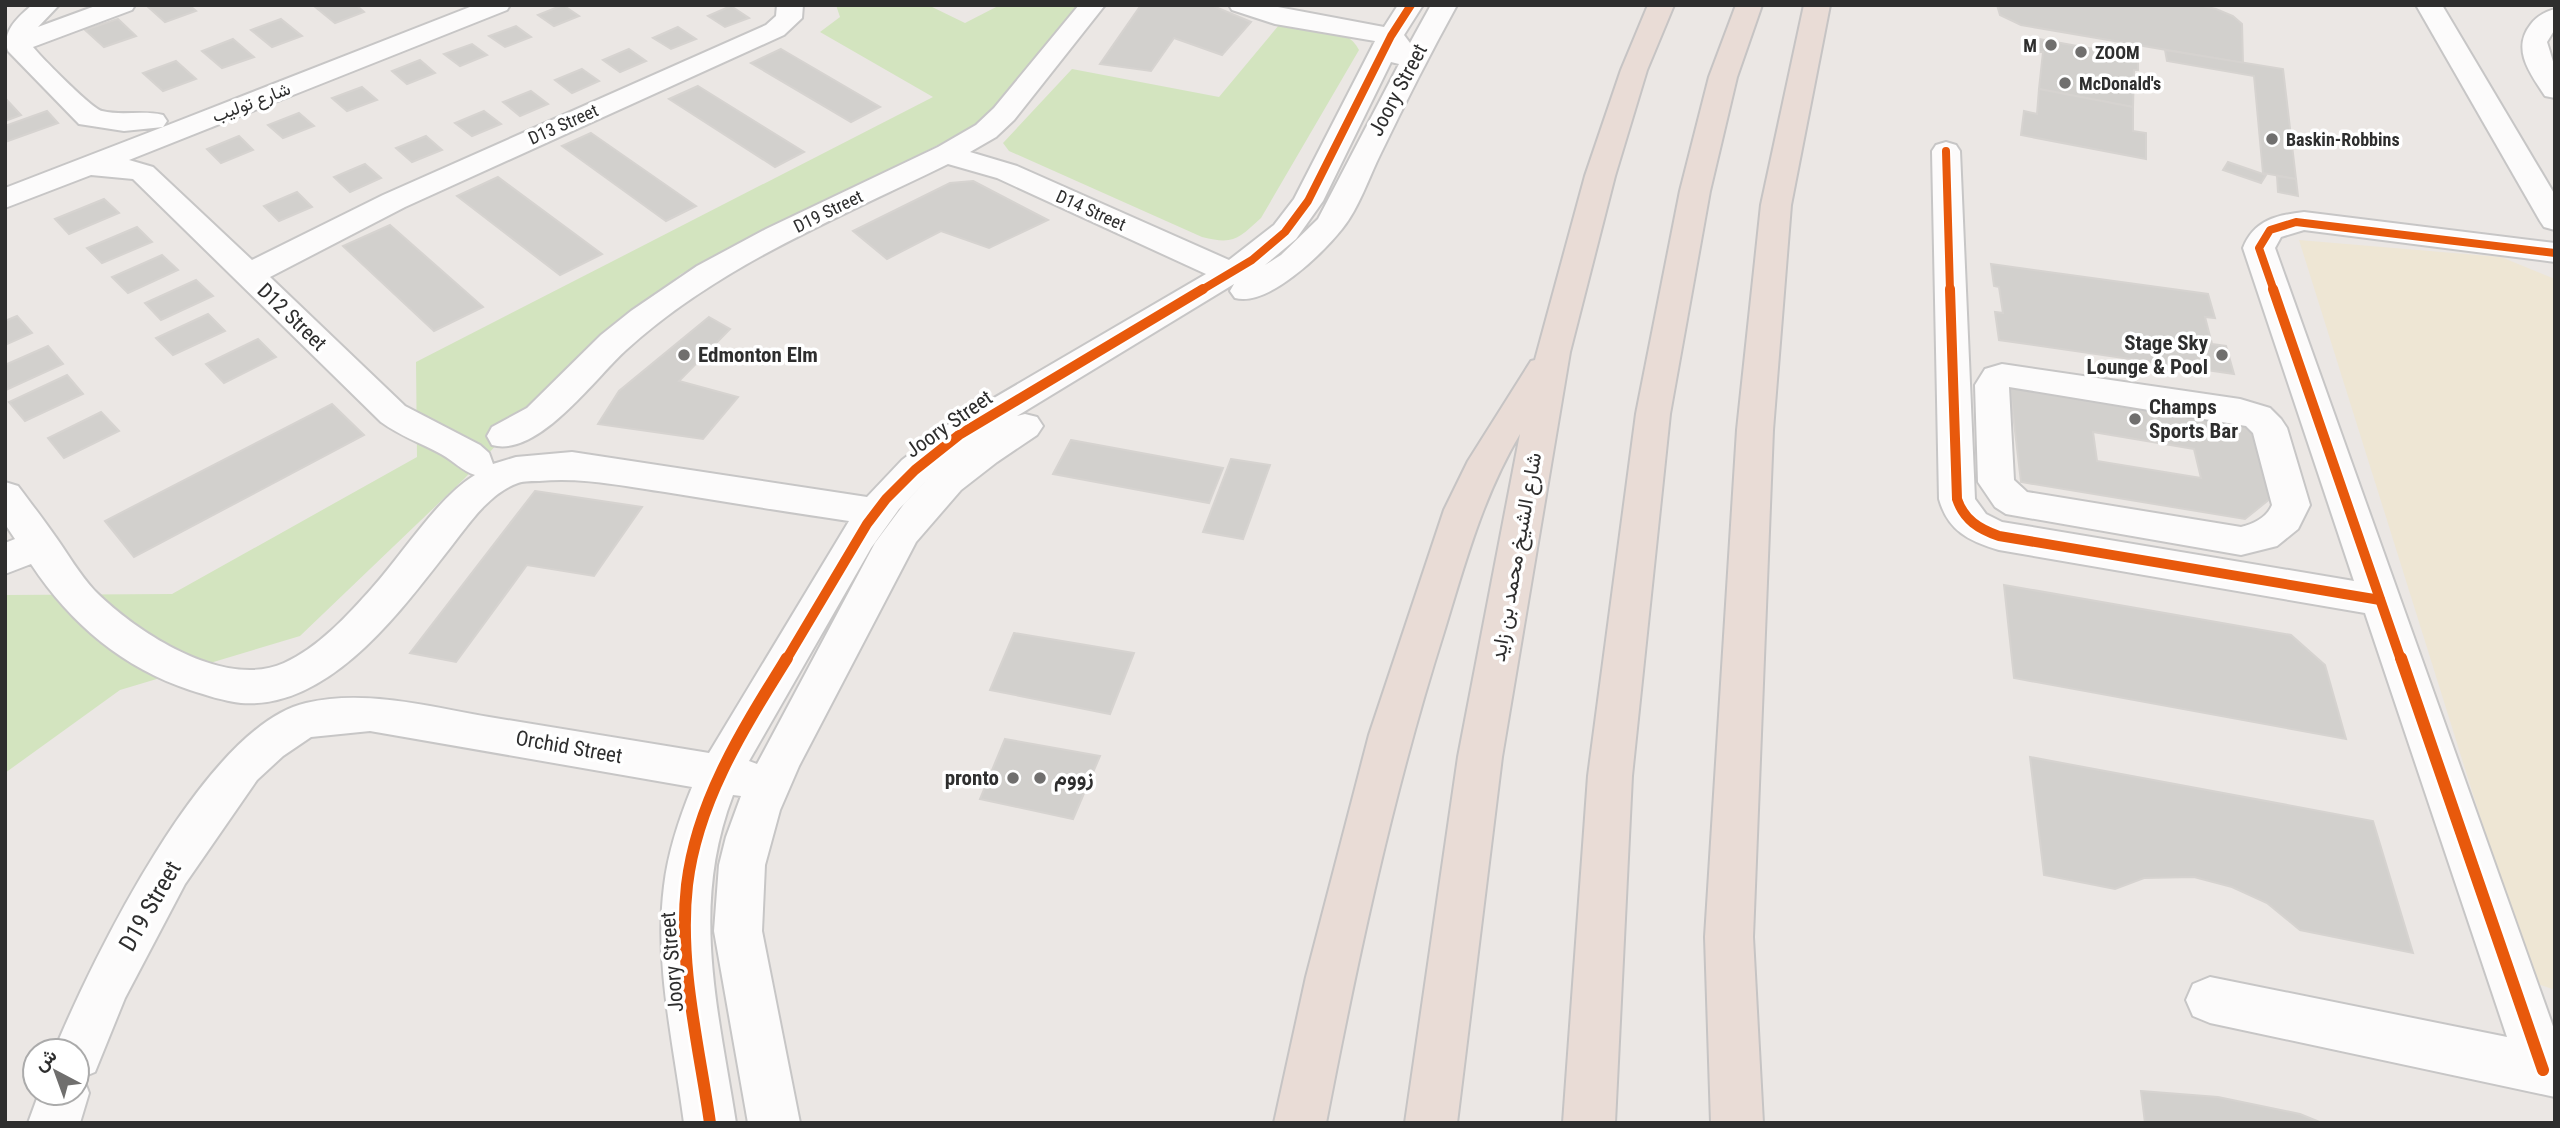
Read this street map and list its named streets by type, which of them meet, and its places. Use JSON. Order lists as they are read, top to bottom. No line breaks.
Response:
{"streets":{"highway":["شارع الشيخ محمد بن زايد"],"street":["Joory Street","شارع توليب","D13 Street","D14 Street","D19 Street","D12 Street","Orchid Street"]},"crossings":[["Joory Street","D14 Street"],["Joory Street","D12 Street"],["Joory Street","Orchid Street"],["D13 Street","D12 Street"],["D14 Street","D19 Street"],["D19 Street","D12 Street"],["D19 Street","Orchid Street"]],"places":["M","ZOOM","McDonald's","Baskin-Robbins","Edmonton Elm","Stage Sky Lounge & Pool","Champs Sports Bar","pronto","زووم"],"north":"top left"}
